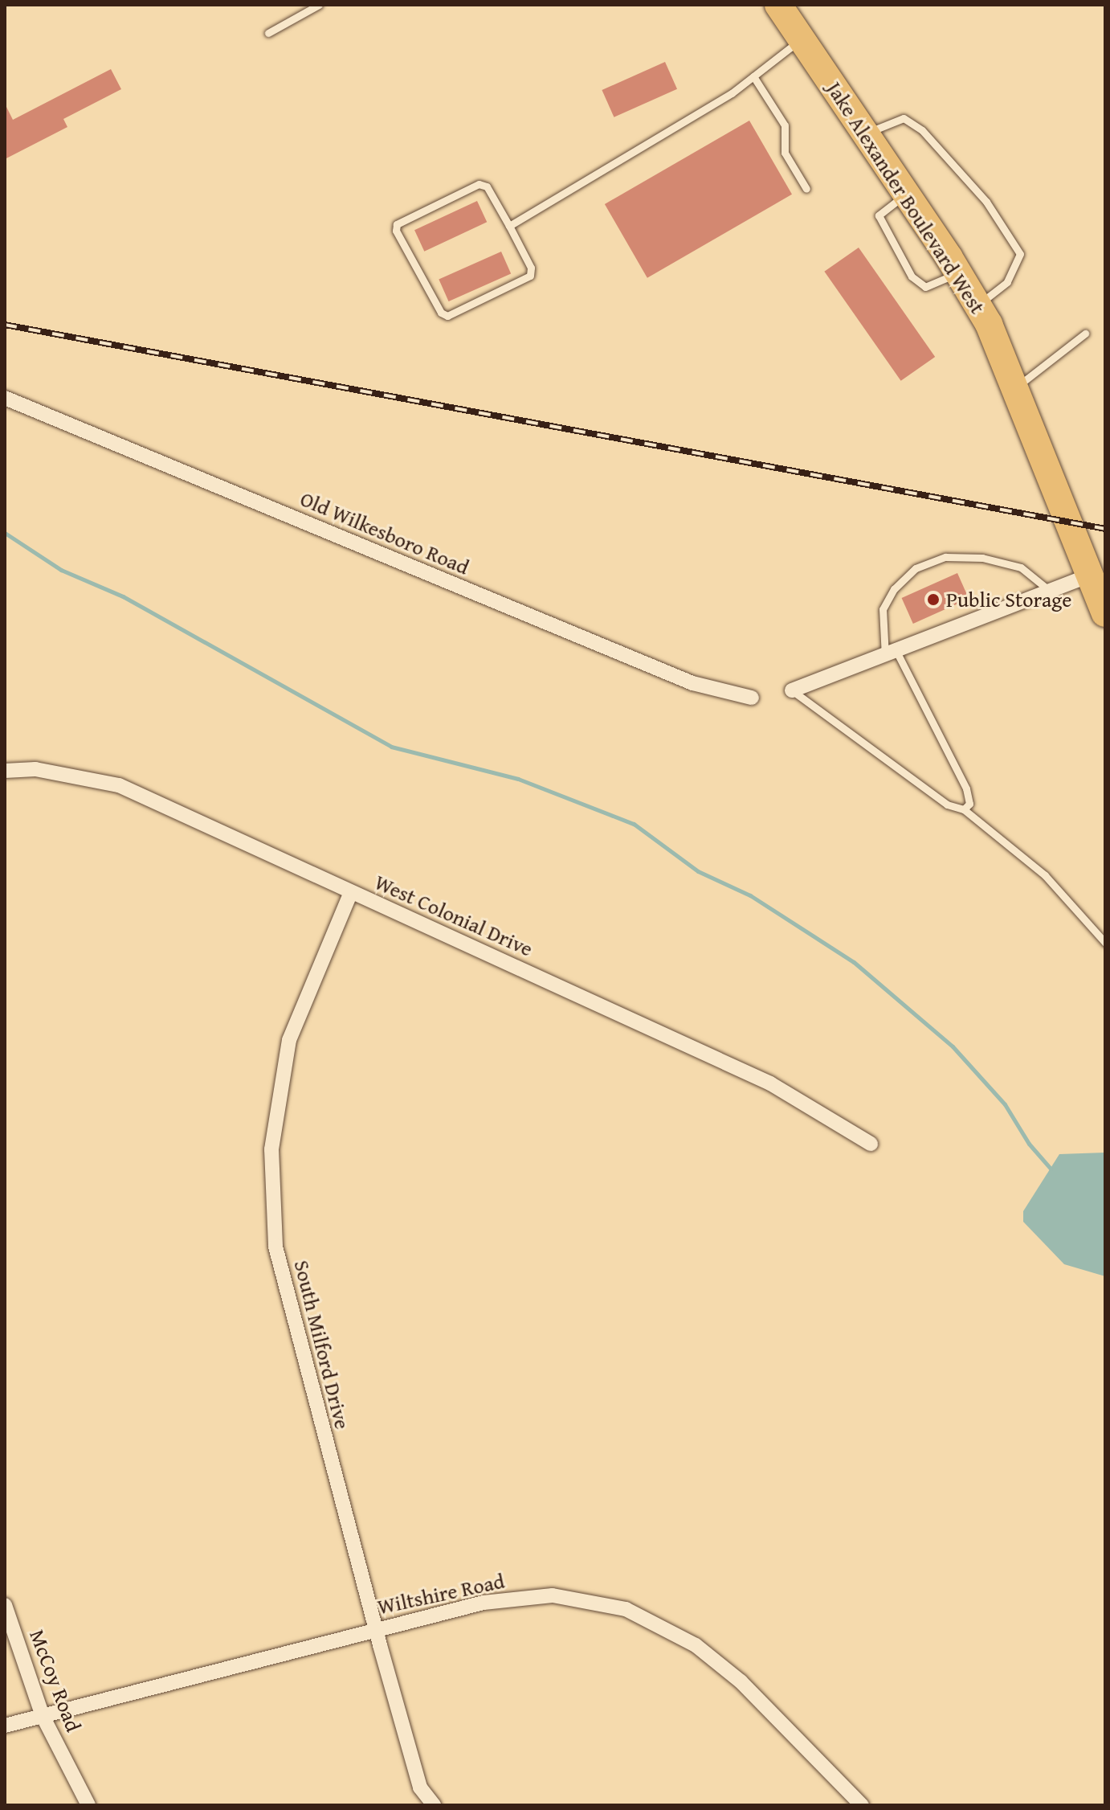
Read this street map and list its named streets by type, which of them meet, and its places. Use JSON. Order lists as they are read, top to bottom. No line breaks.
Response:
{"streets":{"highway":["Jake Alexander Boulevard West"],"street":["Old Wilkesboro Road","West Colonial Drive","South Milford Drive","Wiltshire Road","McCoy Road"]},"crossings":[["West Colonial Drive","South Milford Drive"],["South Milford Drive","Wiltshire Road"],["Wiltshire Road","McCoy Road"]],"places":["Public Storage"]}
